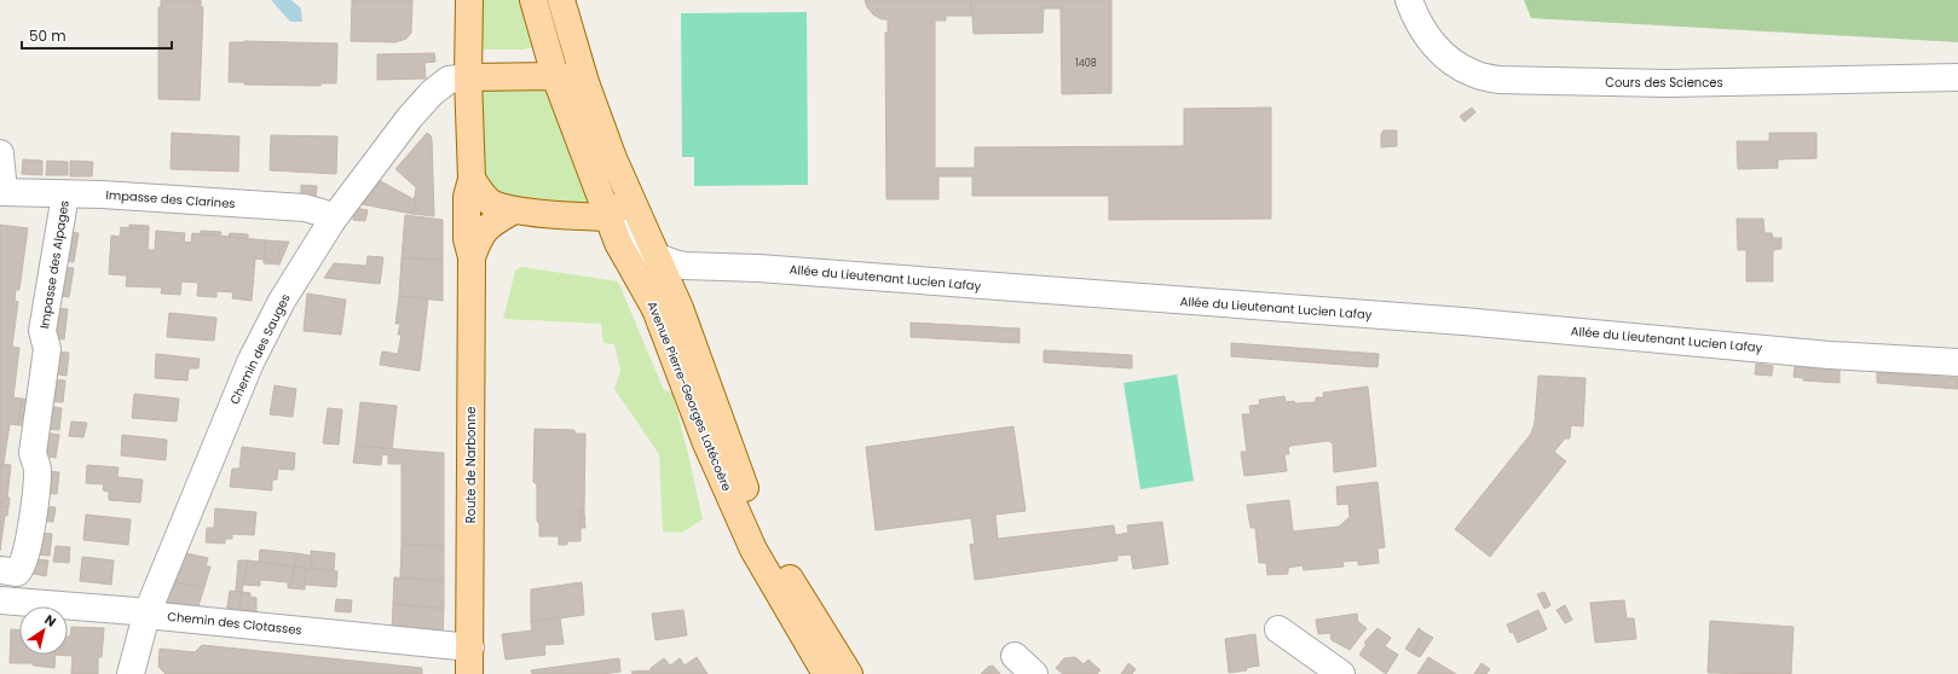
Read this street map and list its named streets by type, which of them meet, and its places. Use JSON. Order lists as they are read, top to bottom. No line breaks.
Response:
{"streets":{"main road":["Avenue Pierre-Georges Latécoère","Route de Narbonne"],"street":["Cours des Sciences","Impasse des Clarines","Impasse des Alpages","Allée du Lieutenant Lucien Lafay","Chemin des Sauges","Chemin des Clotasses"]},"crossings":[["Impasse des Clarines","Impasse des Alpages"],["Impasse des Clarines","Chemin des Sauges"],["Allée du Lieutenant Lucien Lafay","Avenue Pierre-Georges Latécoère"],["Chemin des Sauges","Route de Narbonne"],["Chemin des Sauges","Chemin des Clotasses"],["Route de Narbonne","Chemin des Clotasses"]],"house_numbers":["1408"],"scale_bar":"50 m","north":"top right"}
